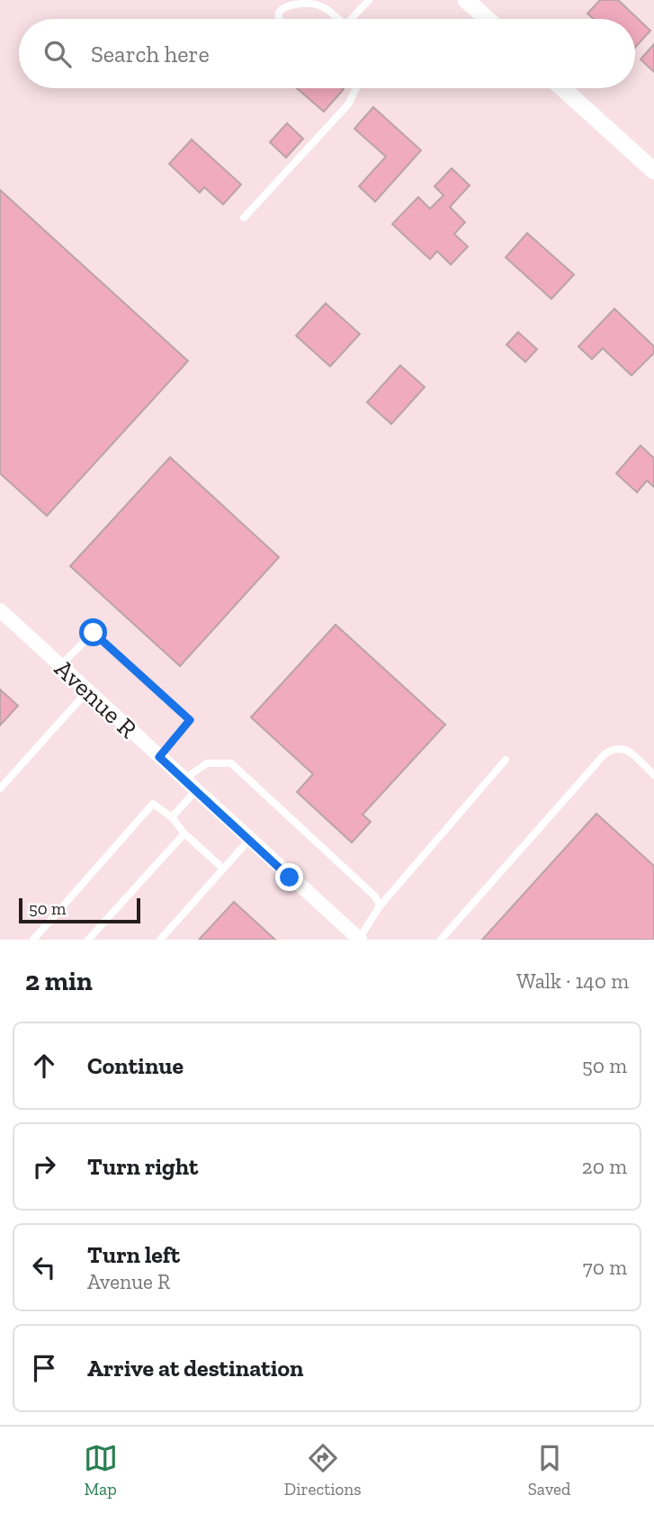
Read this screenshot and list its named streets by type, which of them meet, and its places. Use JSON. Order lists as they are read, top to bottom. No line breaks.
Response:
{"streets":{"street":["Avenue R"]},"scale_bar":"50 m","page":{"search":"Search here","scale":"50 m","heading":["2 min","Walk · 140 m"],"list":[["Continue","50 m"],["Turn right","20 m"],["Turn left","Avenue R","70 m"],"Arrive at destination"],"nav":["Map","Directions","Saved"]}}
